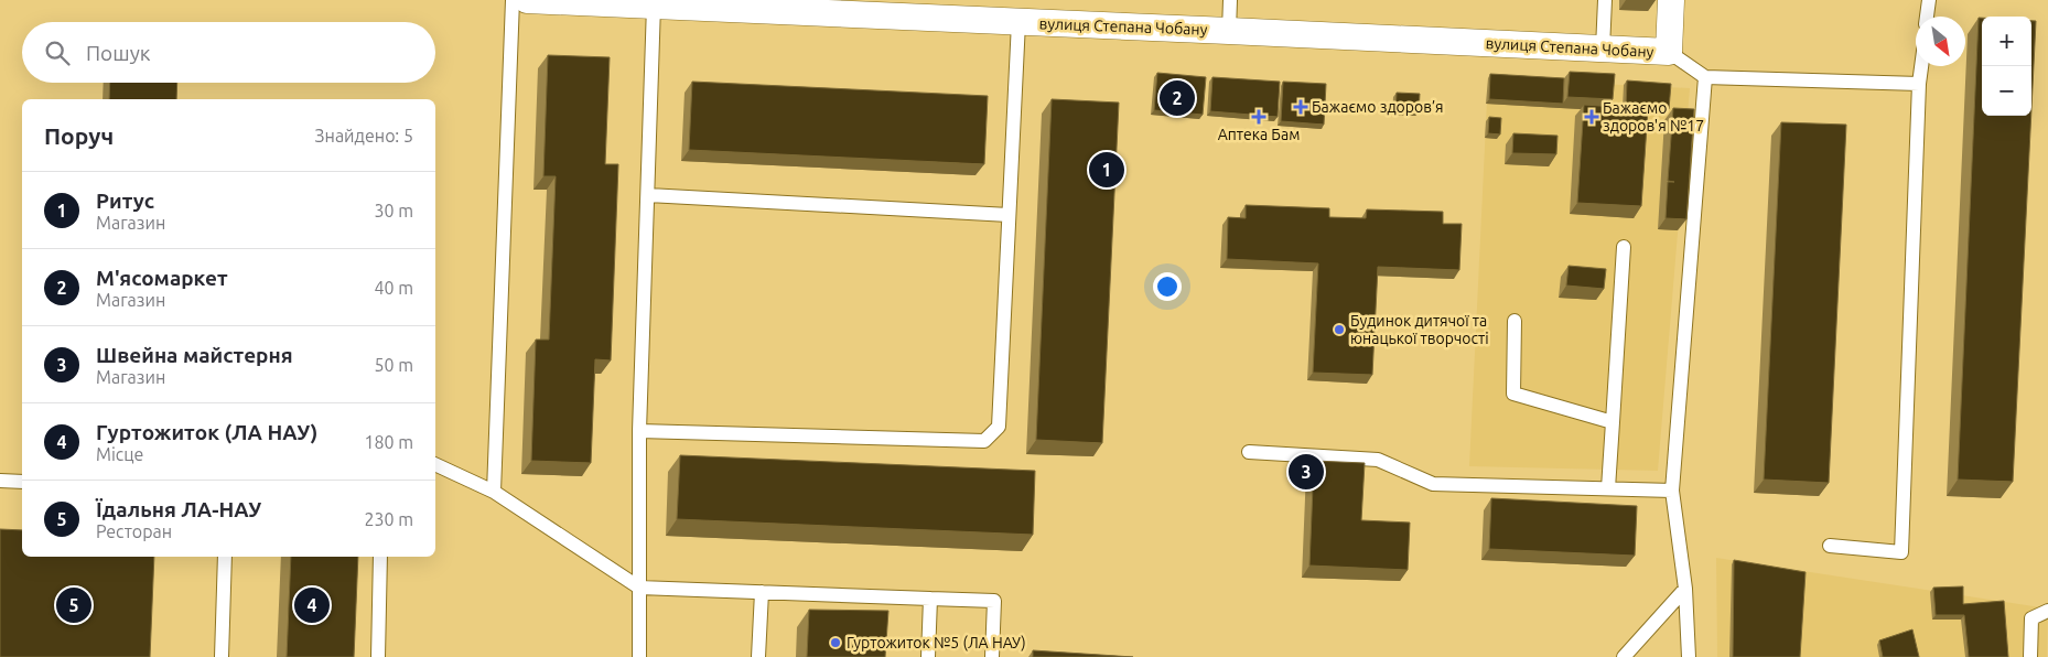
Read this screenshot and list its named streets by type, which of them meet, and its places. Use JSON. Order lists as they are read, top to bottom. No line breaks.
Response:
{"streets":{"street":["вулиця Степана Чобану"]},"places":{"health":["Бажаємо здоров’я","Аптека Бам","Бажаємо здоров'я №17"],"other":["Будинок дитячої та юнацької творчості","Гуртожиток №5 (ЛА НАУ)"]},"north":"bottom right","page":{"map_buttons":["+","−"],"search":"Пошук","pins":["2","1","3","4","5"],"heading":["Поруч","Знайдено: 5"],"list":[{"mark":"1","name":"Ритус","note":"Магазин","value":"30 m"},{"mark":"2","name":"М'ясомаркет","note":"Магазин","value":"40 m"},{"mark":"3","name":"Швейна майстерня","note":"Магазин","value":"50 m"},{"mark":"4","name":"Гуртожиток (ЛА НАУ)","note":"Місце","value":"180 m"},{"mark":"5","name":"Їдальня ЛА-НАУ","note":"Ресторан","value":"230 m"}]}}
